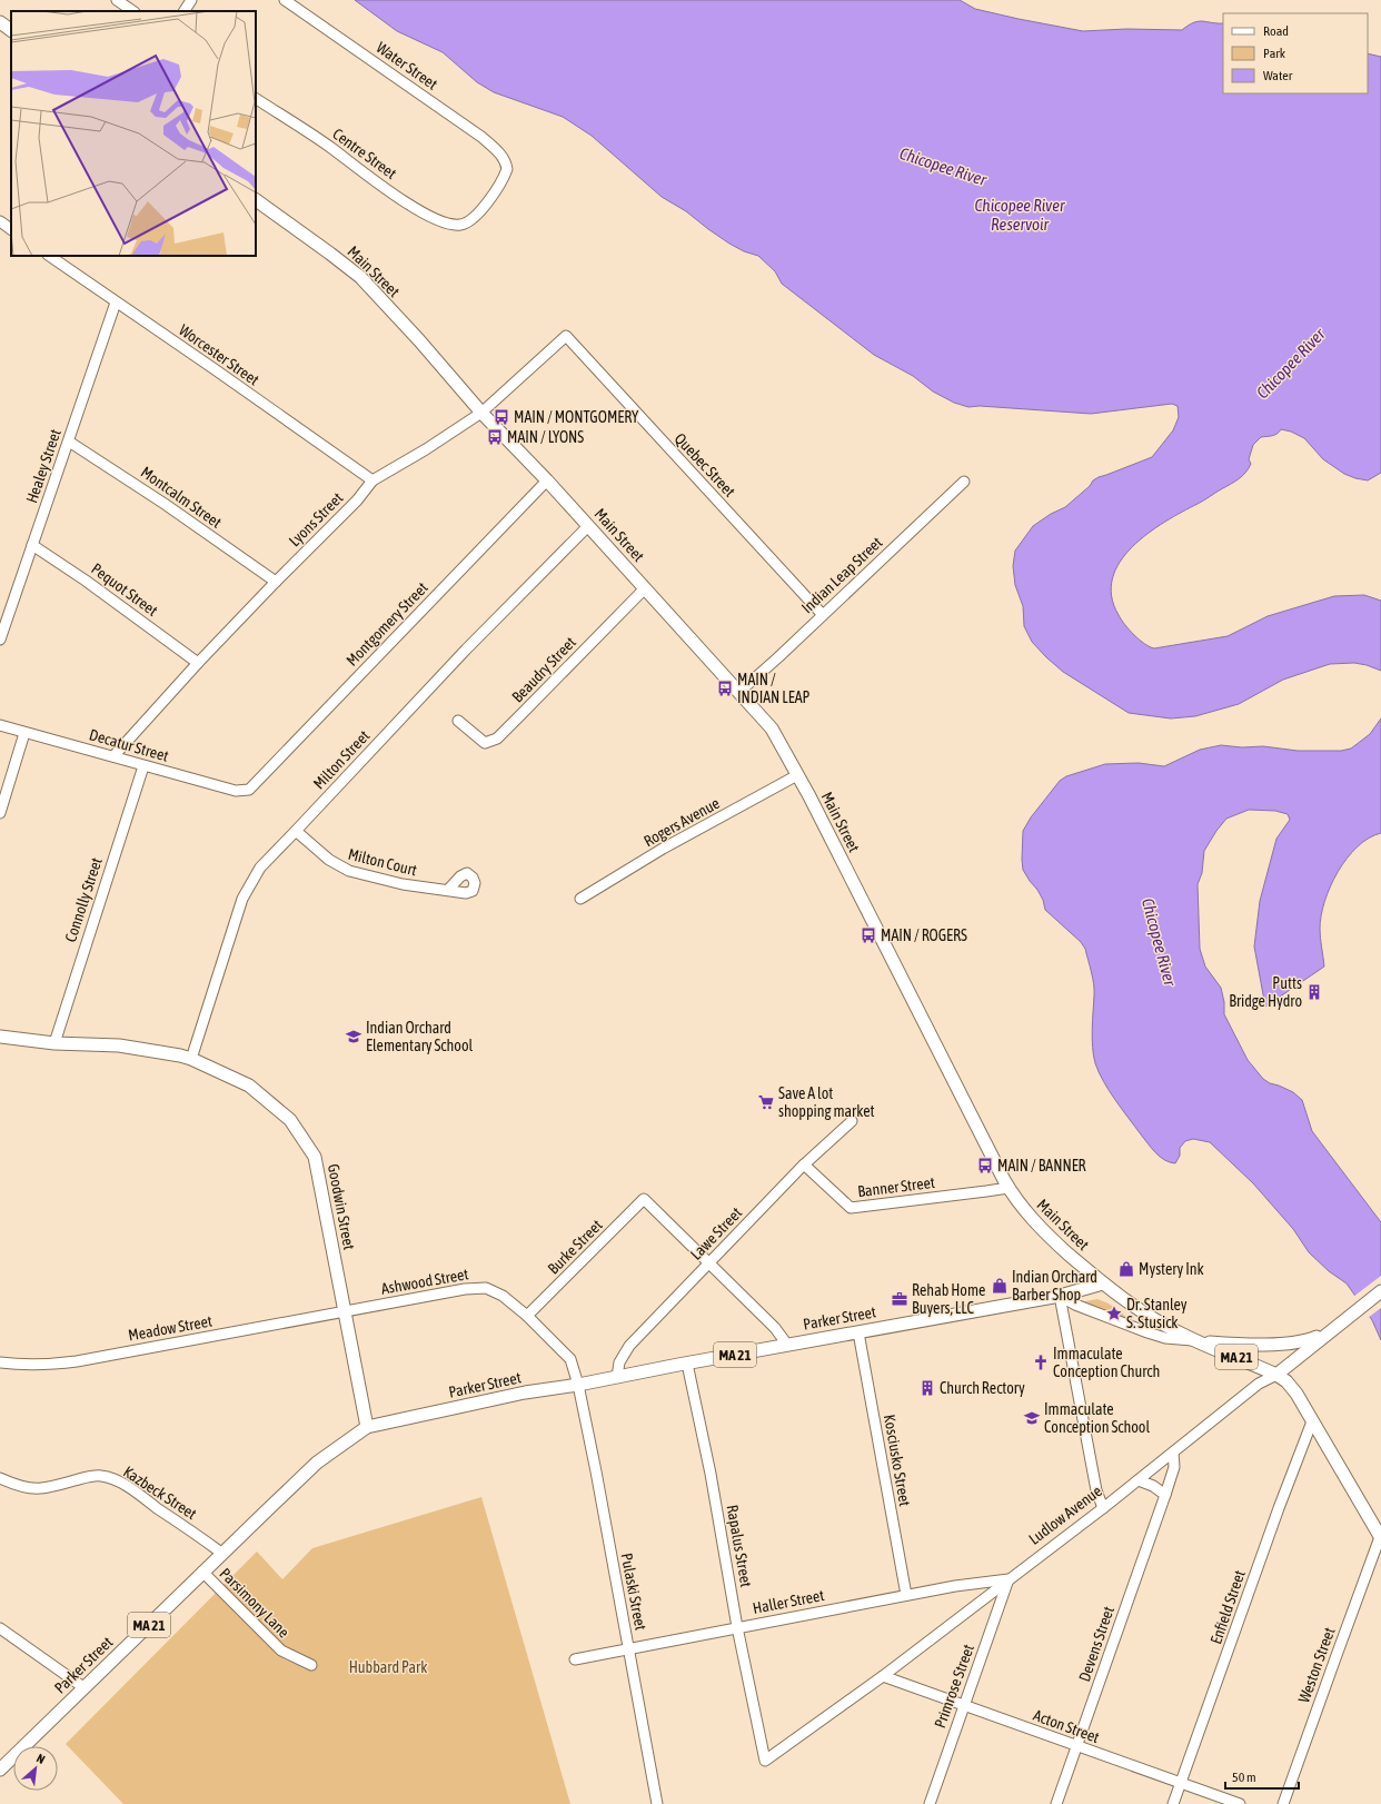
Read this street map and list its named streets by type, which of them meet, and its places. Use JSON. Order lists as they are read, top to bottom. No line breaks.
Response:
{"streets":{"main road":["Main Street","Goodwin Street","Parker Street","MA 21","Ludlow Avenue"],"street":["Water Street","Centre Street","Worcester Street","Quebec Street","Healey Street","Montcalm Street","Lyons Street","Indian Leap Street","Pequot Street","Montgomery Street","Beaudry Street","Decatur Street","Milton Street","Rogers Avenue","Milton Court","Connolly Street","Banner Street","Lawe Street","Burke Street","Ashwood Street","Meadow Street","Kosciusko Street","Kazbeck Street","Rapalus Street","Pulaski Street","Haller Street","Parsimony Lane","Enfield Street","Devens Street","Weston Street","Primrose Street","Acton Street"]},"crossings":[["Water Street","Centre Street"],["Main Street","Lyons Street"],["Main Street","Indian Leap Street"],["Main Street","Montgomery Street"],["Main Street","Beaudry Street"],["Main Street","Milton Street"],["Main Street","Rogers Avenue"],["Main Street","Banner Street"],["Main Street","Parker Street"],["Main Street","Ludlow Avenue"],["Main Street","Enfield Street"],["Main Street","Weston Street"],["Worcester Street","Healey Street"],["Worcester Street","Lyons Street"],["Quebec Street","Lyons Street"],["Quebec Street","Indian Leap Street"],["Healey Street","Montcalm Street"],["Healey Street","Pequot Street"],["Montcalm Street","Lyons Street"],["Lyons Street","Pequot Street"],["Lyons Street","Decatur Street"],["Montgomery Street","Decatur Street"],["Decatur Street","Connolly Street"],["Milton Street","Milton Court"],["Milton Street","Goodwin Street"],["Connolly Street","Goodwin Street"],["Banner Street","Lawe Street"],["Goodwin Street","Ashwood Street"],["Goodwin Street","Parker Street"],["Goodwin Street","Meadow Street"],["Lawe Street","Burke Street"],["Lawe Street","Parker Street"],["Burke Street","Ashwood Street"],["Ashwood Street","Parker Street"],["Ashwood Street","Meadow Street"],["Ashwood Street","Pulaski Street"],["Parker Street","Kosciusko Street"],["Parker Street","Kazbeck Street"],["Parker Street","Rapalus Street"],["Parker Street","Pulaski Street"],["Parker Street","Parsimony Lane"],["Kosciusko Street","Haller Street"],["Ludlow Avenue","Rapalus Street"],["Ludlow Avenue","Haller Street"],["Ludlow Avenue","Devens Street"],["Ludlow Avenue","Primrose Street"],["Ludlow Avenue","Acton Street"],["Rapalus Street","Haller Street"],["Pulaski Street","Haller Street"],["Haller Street","Primrose Street"],["Enfield Street","Acton Street"],["Devens Street","Acton Street"],["Primrose Street","Acton Street"]],"water":["Chicopee River","Chicopee River Reservoir"],"parks":["Hubbard Park"],"places":{"bus stop":["MAIN / MONTGOMERY","MAIN / LYONS","MAIN / INDIAN LEAP","MAIN / ROGERS","MAIN / BANNER"],"building":["Putts Bridge Hydro","Church Rectory"],"school or university":["Indian Orchard Elementary School","Immaculate Conception School"],"supermarket":["Save A lot shopping market"],"shop":["Mystery Ink","Indian Orchard Barber Shop"],"office":["Rehab Home Buyers, LLC"],"place":["Dr. Stanley S. Stusick"],"church":["Immaculate Conception Church"]},"legend":["Road","Park","Water"],"scale_bar":"50 m","north":"top right"}
